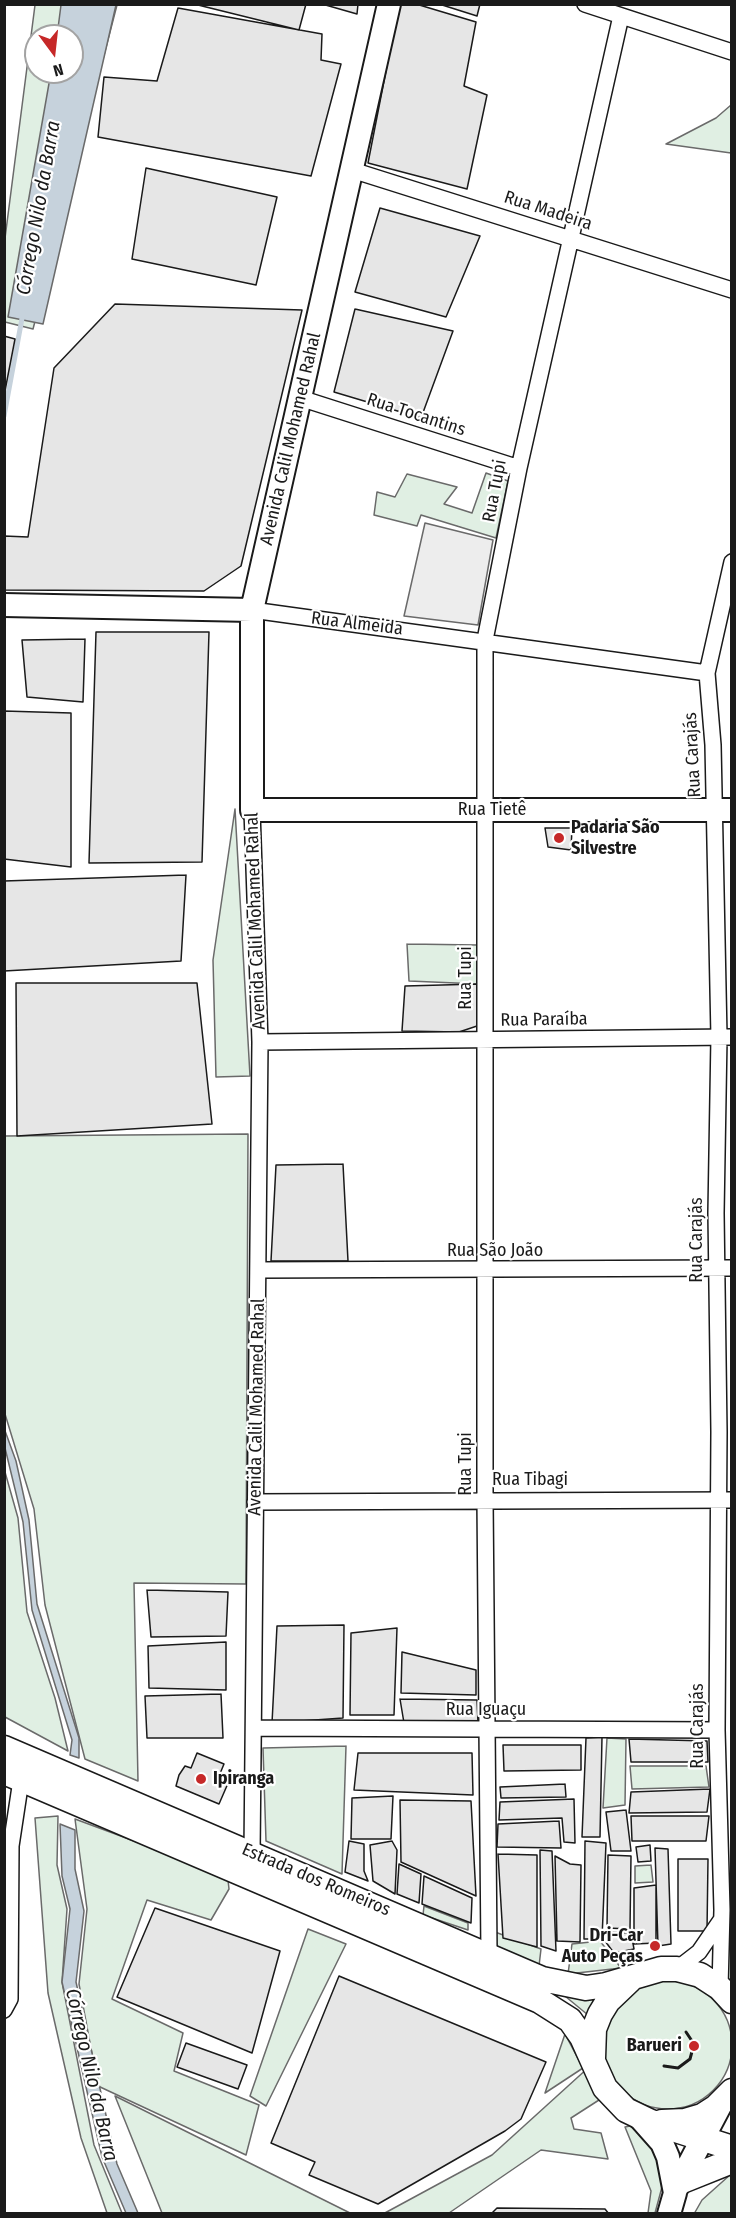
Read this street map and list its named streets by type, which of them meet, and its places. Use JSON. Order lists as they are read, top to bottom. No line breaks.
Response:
{"streets":{"main road":["Estrada dos Romeiros"],"street":["Rua Madeira","Rua Tocantins","Avenida Calil Mohamed Rahal","Rua Tupi","Rua Almeida","Rua Carajás","Rua Tietê","Rua Paraíba","Rua São João","Rua Tibagi","Rua Iguaçu"]},"crossings":[["Rua Madeira","Avenida Calil Mohamed Rahal"],["Rua Madeira","Rua Tupi"],["Rua Tocantins","Avenida Calil Mohamed Rahal"],["Rua Tocantins","Rua Tupi"],["Avenida Calil Mohamed Rahal","Rua Almeida"],["Avenida Calil Mohamed Rahal","Rua Tietê"],["Avenida Calil Mohamed Rahal","Rua Paraíba"],["Avenida Calil Mohamed Rahal","Rua São João"],["Avenida Calil Mohamed Rahal","Rua Tibagi"],["Avenida Calil Mohamed Rahal","Rua Iguaçu"],["Avenida Calil Mohamed Rahal","Estrada dos Romeiros"],["Rua Tupi","Rua Almeida"],["Rua Tupi","Rua Tietê"],["Rua Tupi","Rua Paraíba"],["Rua Tupi","Rua São João"],["Rua Tupi","Rua Tibagi"],["Rua Tupi","Rua Iguaçu"],["Rua Tupi","Estrada dos Romeiros"],["Rua Almeida","Rua Carajás"],["Rua Carajás","Rua Tietê"],["Rua Carajás","Rua Paraíba"],["Rua Carajás","Rua São João"],["Rua Carajás","Rua Tibagi"],["Rua Carajás","Rua Iguaçu"],["Rua Carajás","Estrada dos Romeiros"]],"water":["Córrego Nilo da Barra"],"places":["Padaria São Silvestre","Ipiranga","Dri-Car Auto Peças","Barueri"],"north":"bottom"}
